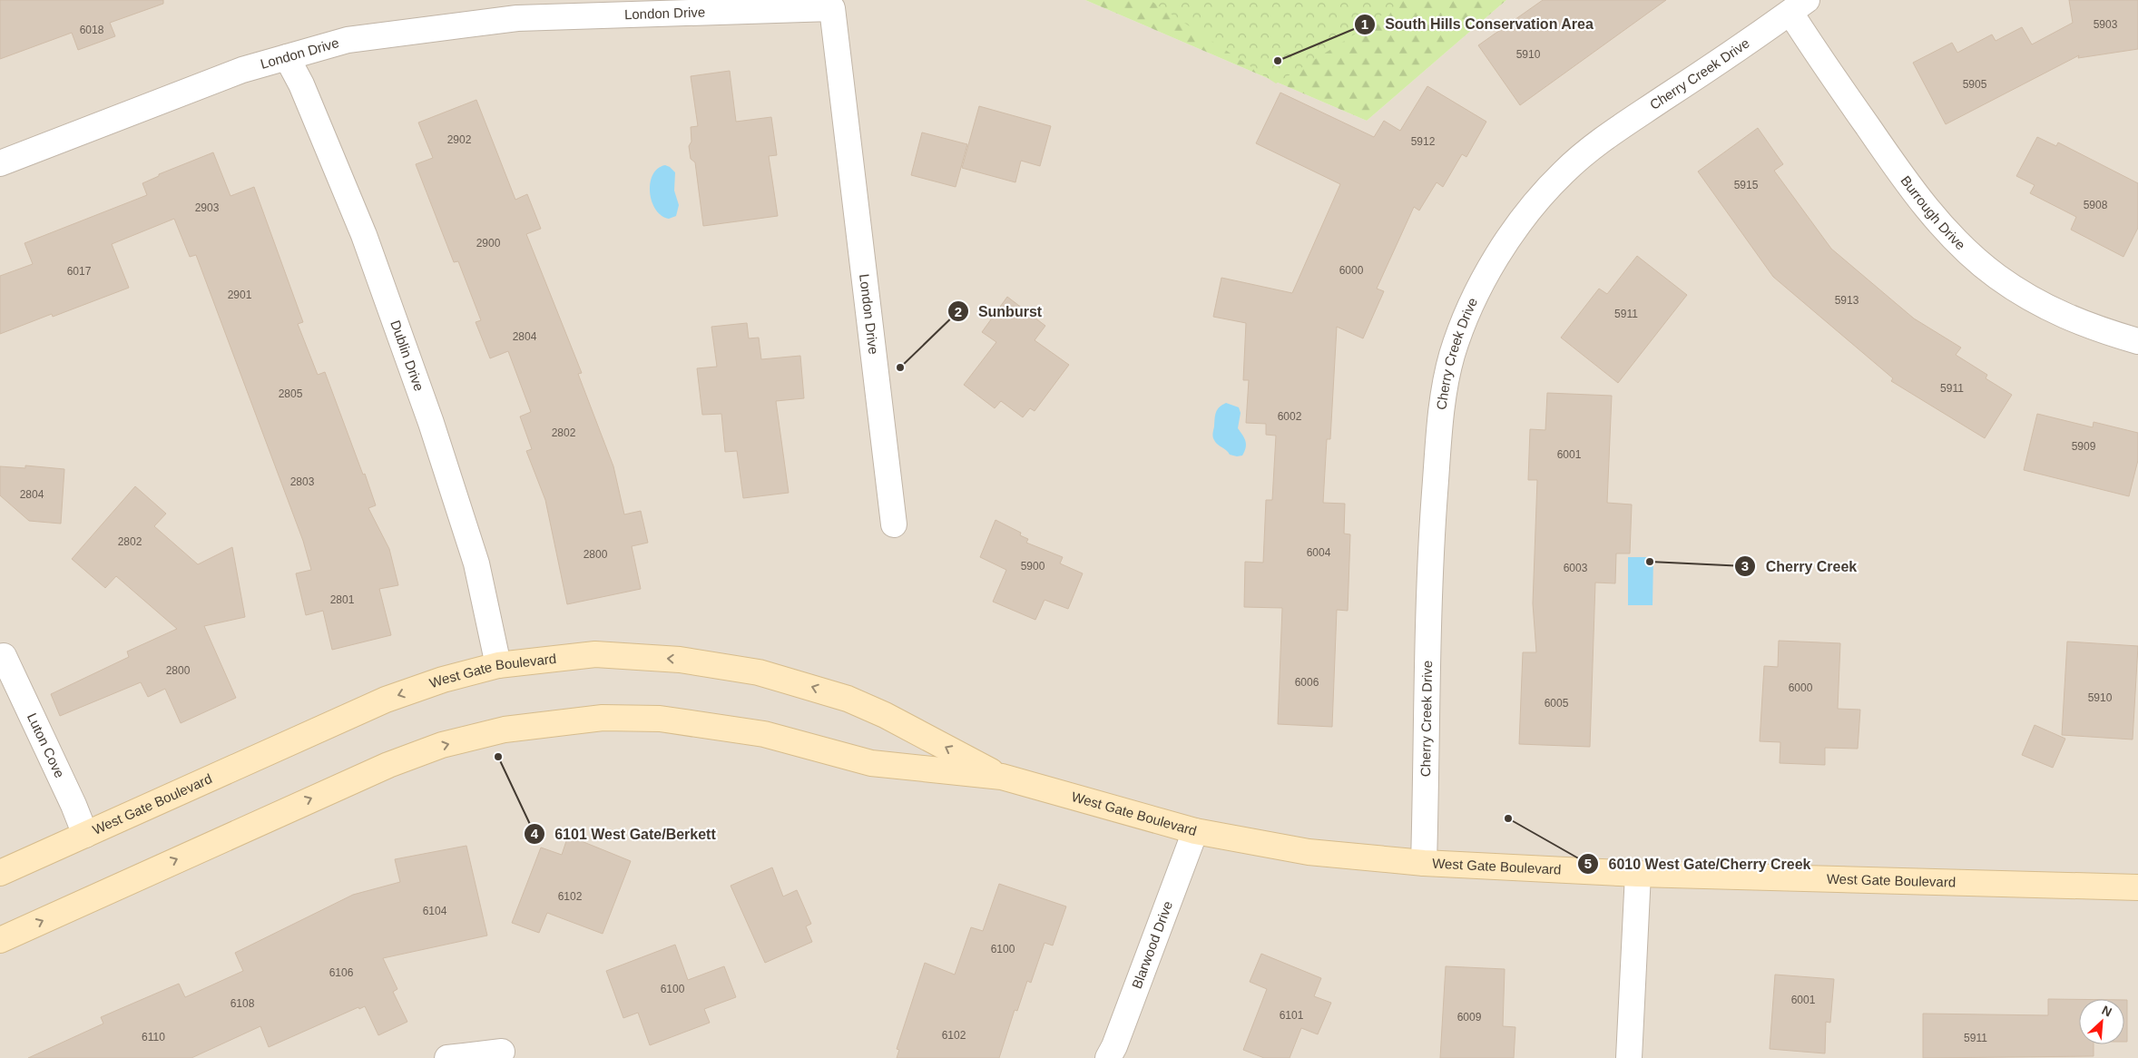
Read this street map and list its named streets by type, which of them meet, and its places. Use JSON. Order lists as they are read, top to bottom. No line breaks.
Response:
{"streets":{"main road":["West Gate Boulevard"],"street":["London Drive","Cherry Creek Drive","Burrough Drive","Dublin Drive","Luton Cove","Blarwood Drive"]},"crossings":[["London Drive","Dublin Drive"],["Cherry Creek Drive","Burrough Drive"],["Cherry Creek Drive","West Gate Boulevard"],["Dublin Drive","West Gate Boulevard"],["West Gate Boulevard","Luton Cove"],["West Gate Boulevard","Blarwood Drive"]],"places":["South Hills Conservation Area","Sunburst","Cherry Creek","6101 West Gate/Berkett","6010 West Gate/Cherry Creek"],"house_numbers":["5903","6018","5910","5905","2902","5912","5915","5908","2903","2900","6000","6017","2901","5913","5911","2804","5911","2805","6002","2802","5909","6001","2803","2804","2802","6004","2800","5900","6003","2801","2800","6006","6000","5910","6005","6102","6104","6100","6106","6100","6001","6108","6101","6009","6102","6110","5911"],"north":"top right"}
